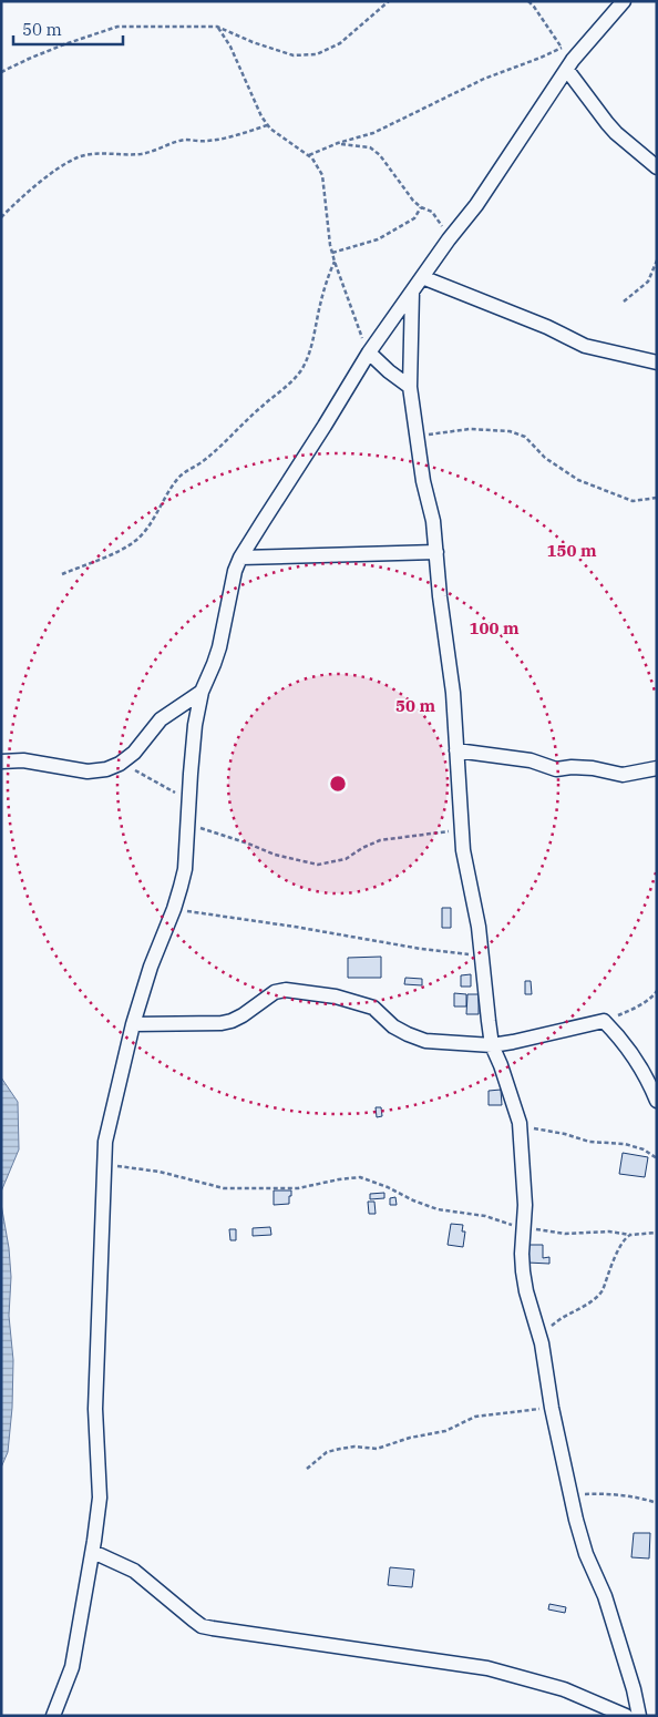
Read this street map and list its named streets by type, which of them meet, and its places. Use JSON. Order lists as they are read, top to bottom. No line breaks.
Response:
{"scale_bar":"50 m","rings":["150 m","100 m","50 m"]}
